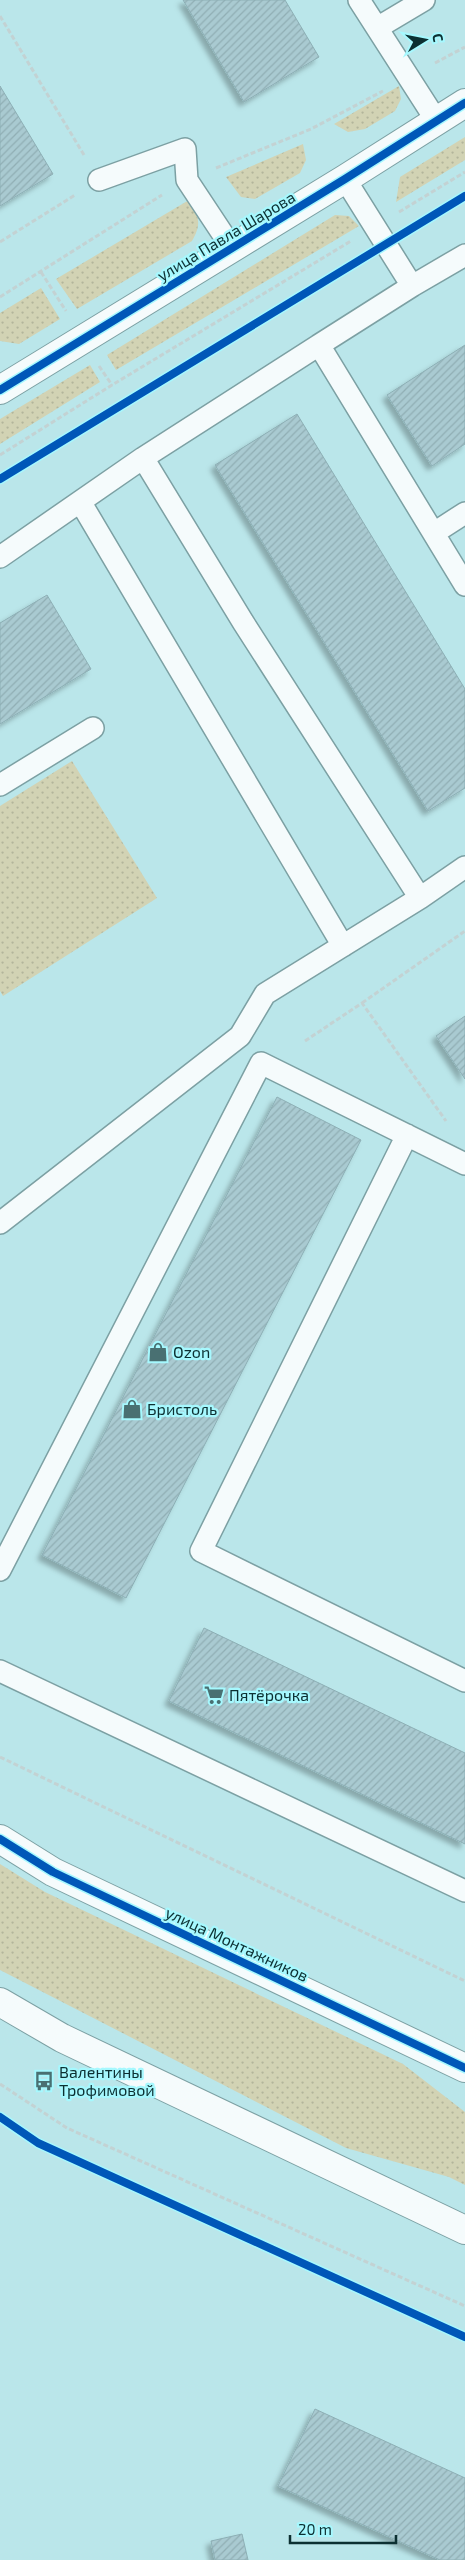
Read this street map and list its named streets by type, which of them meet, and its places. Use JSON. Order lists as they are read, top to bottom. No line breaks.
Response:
{"streets":{"street":["улица Павла Шарова","улица Монтажников"]},"places":{"shop":["Ozon","Бристоль"],"supermarket":["Пятёрочка"],"bus stop":["Валентины Трофимовой"]},"scale_bar":"20 m","north":"right"}
